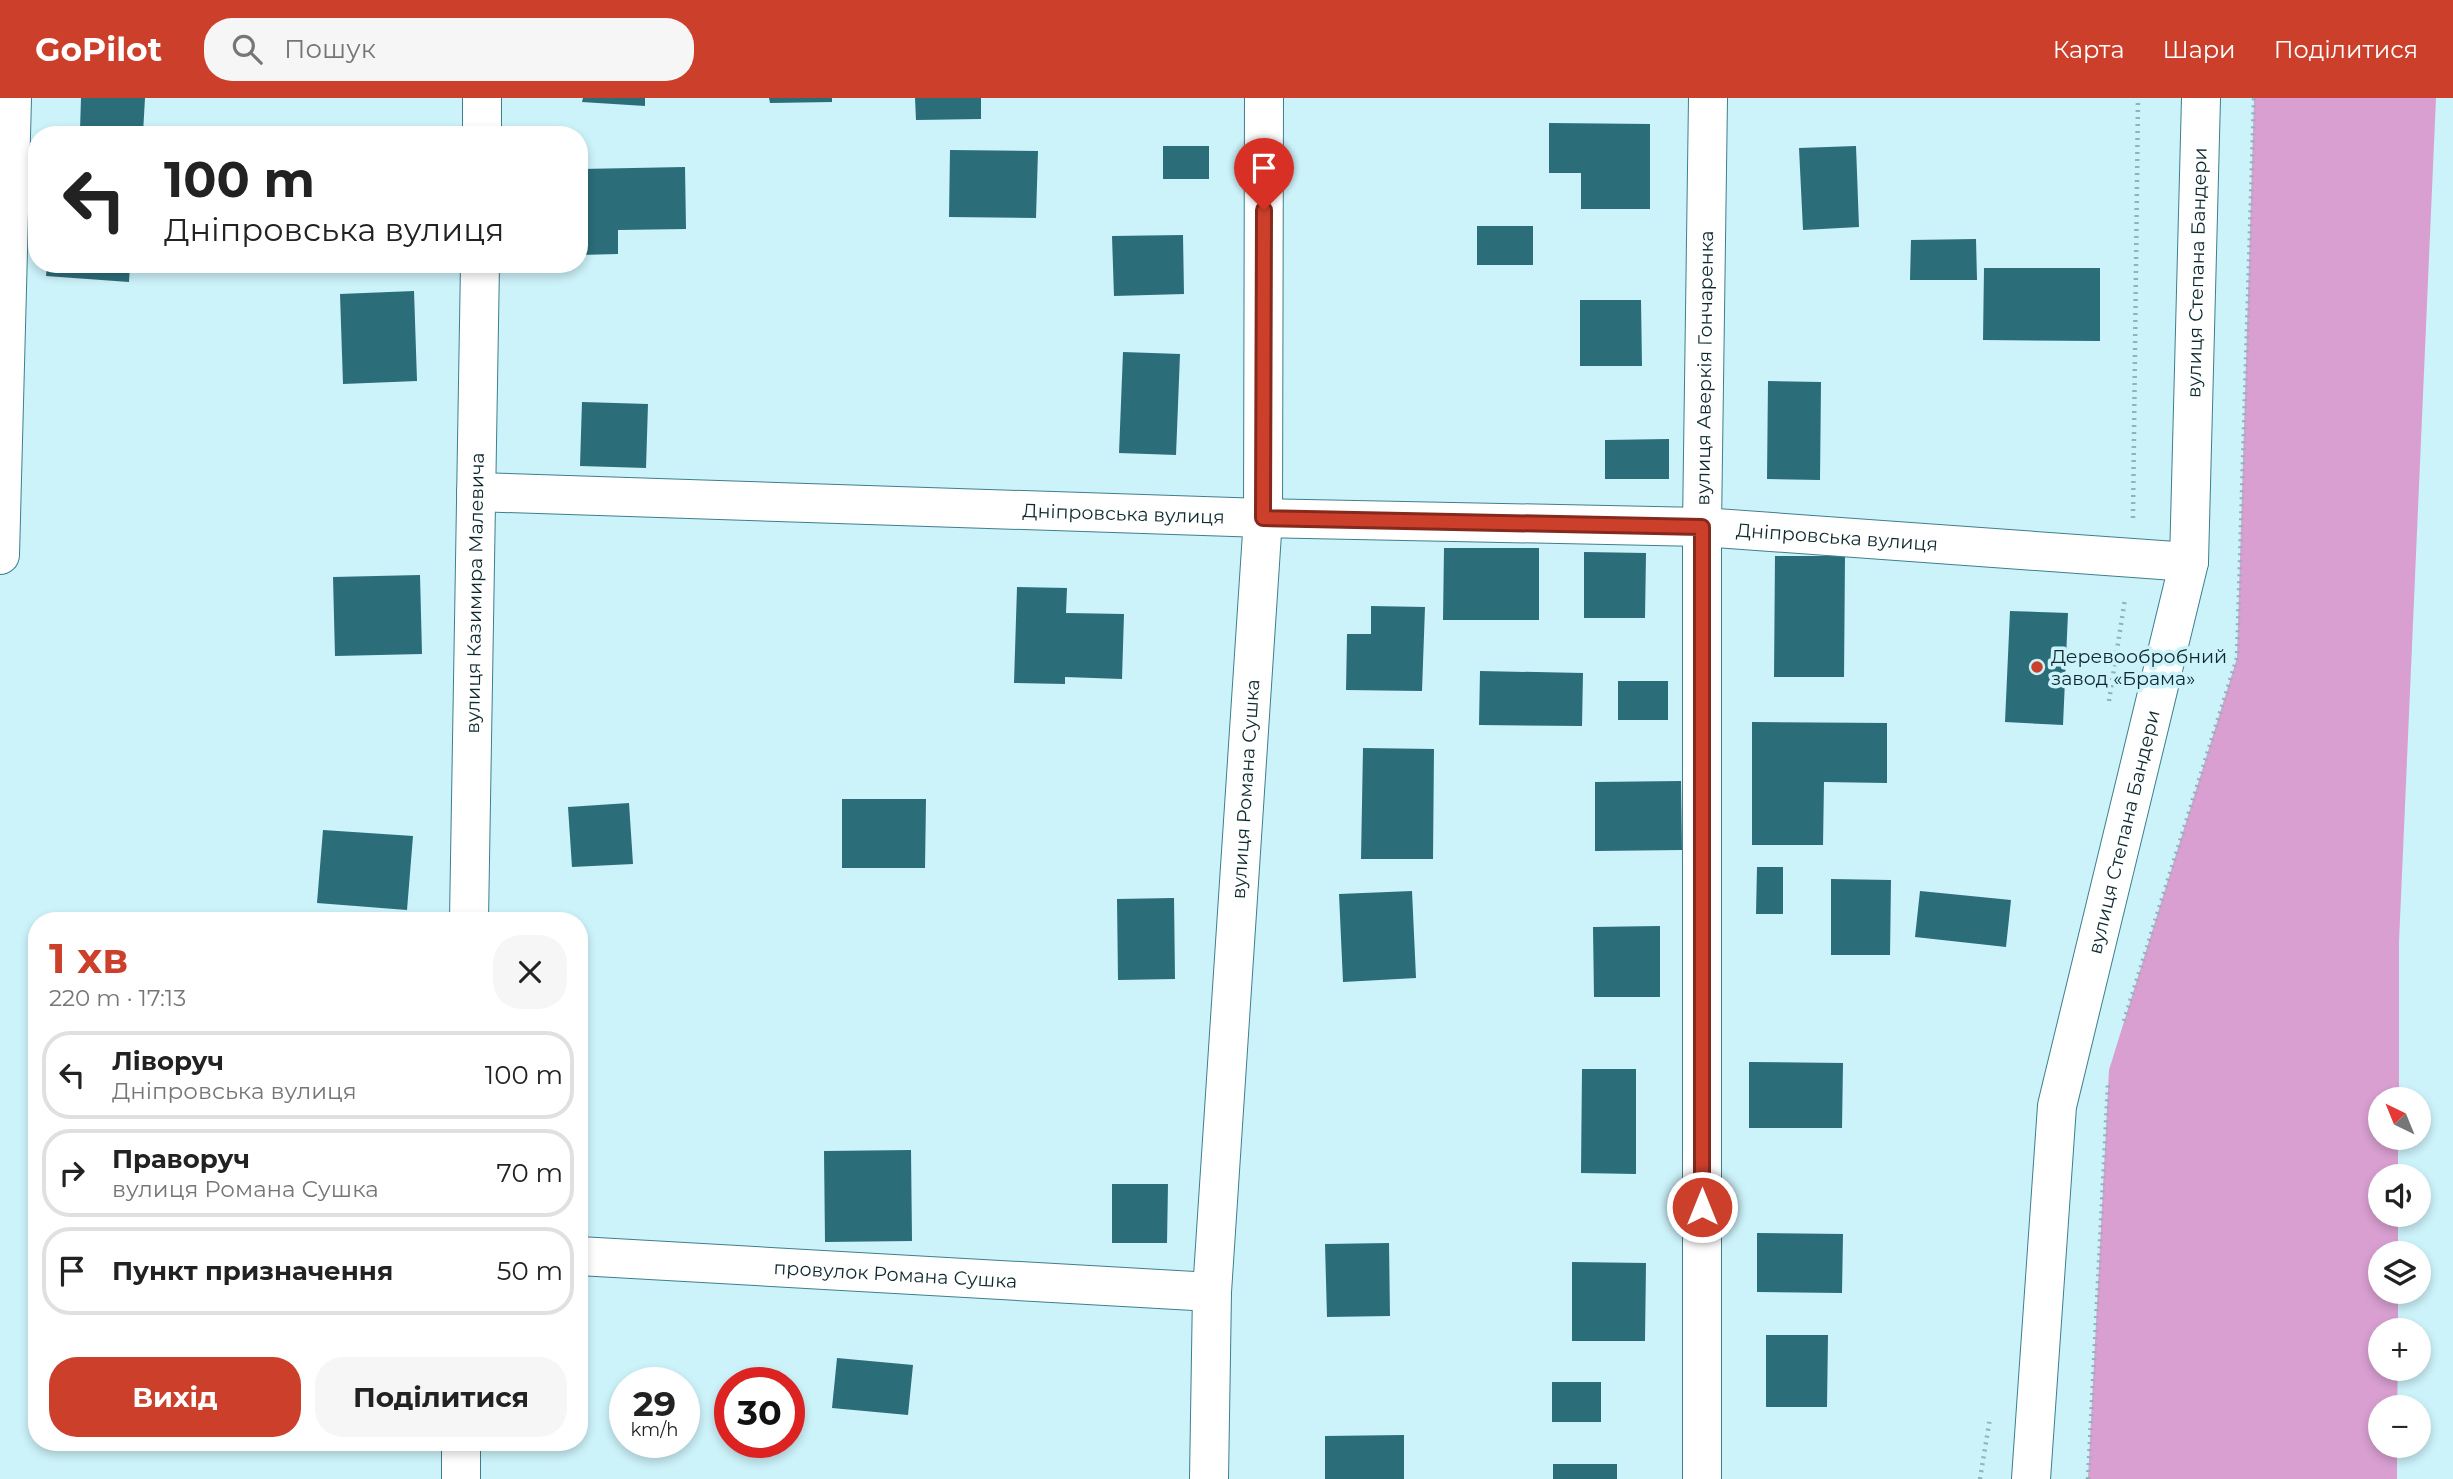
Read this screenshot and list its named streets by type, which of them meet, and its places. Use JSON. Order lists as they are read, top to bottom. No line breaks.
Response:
{"streets":{"street":["вулиця Степана Бандери","вулиця Аверкія Гончаренка","Дніпровська вулиця","вулиця Казимира Малевича","вулиця Романа Сушка","провулок Романа Сушка"]},"crossings":[["вулиця Степана Бандери","Дніпровська вулиця"],["вулиця Аверкія Гончаренка","Дніпровська вулиця"],["Дніпровська вулиця","вулиця Казимира Малевича"],["Дніпровська вулиця","вулиця Романа Сушка"],["вулиця Романа Сушка","провулок Романа Сушка"]],"places":["Деревообробний завод «Брама»"],"north":"top left","page":{"header":"GoPilot","search":"Пошук","nav":["Карта","Шари","Поділитися"],"turn":["100 m","Дніпровська вулиця"],"heading":["1 хв","220 m · 17:13"],"list":[{"name":"Ліворуч","note":"Дніпровська вулиця","value":"100 m"},{"name":"Праворуч","note":"вулиця Романа Сушка","value":"70 m"},{"name":"Пункт призначення","value":"50 m"}],"map_buttons":["+","−"],"buttons":["Вихід","Поділитися"],"speed":"29 km/h","limit":"30"}}
